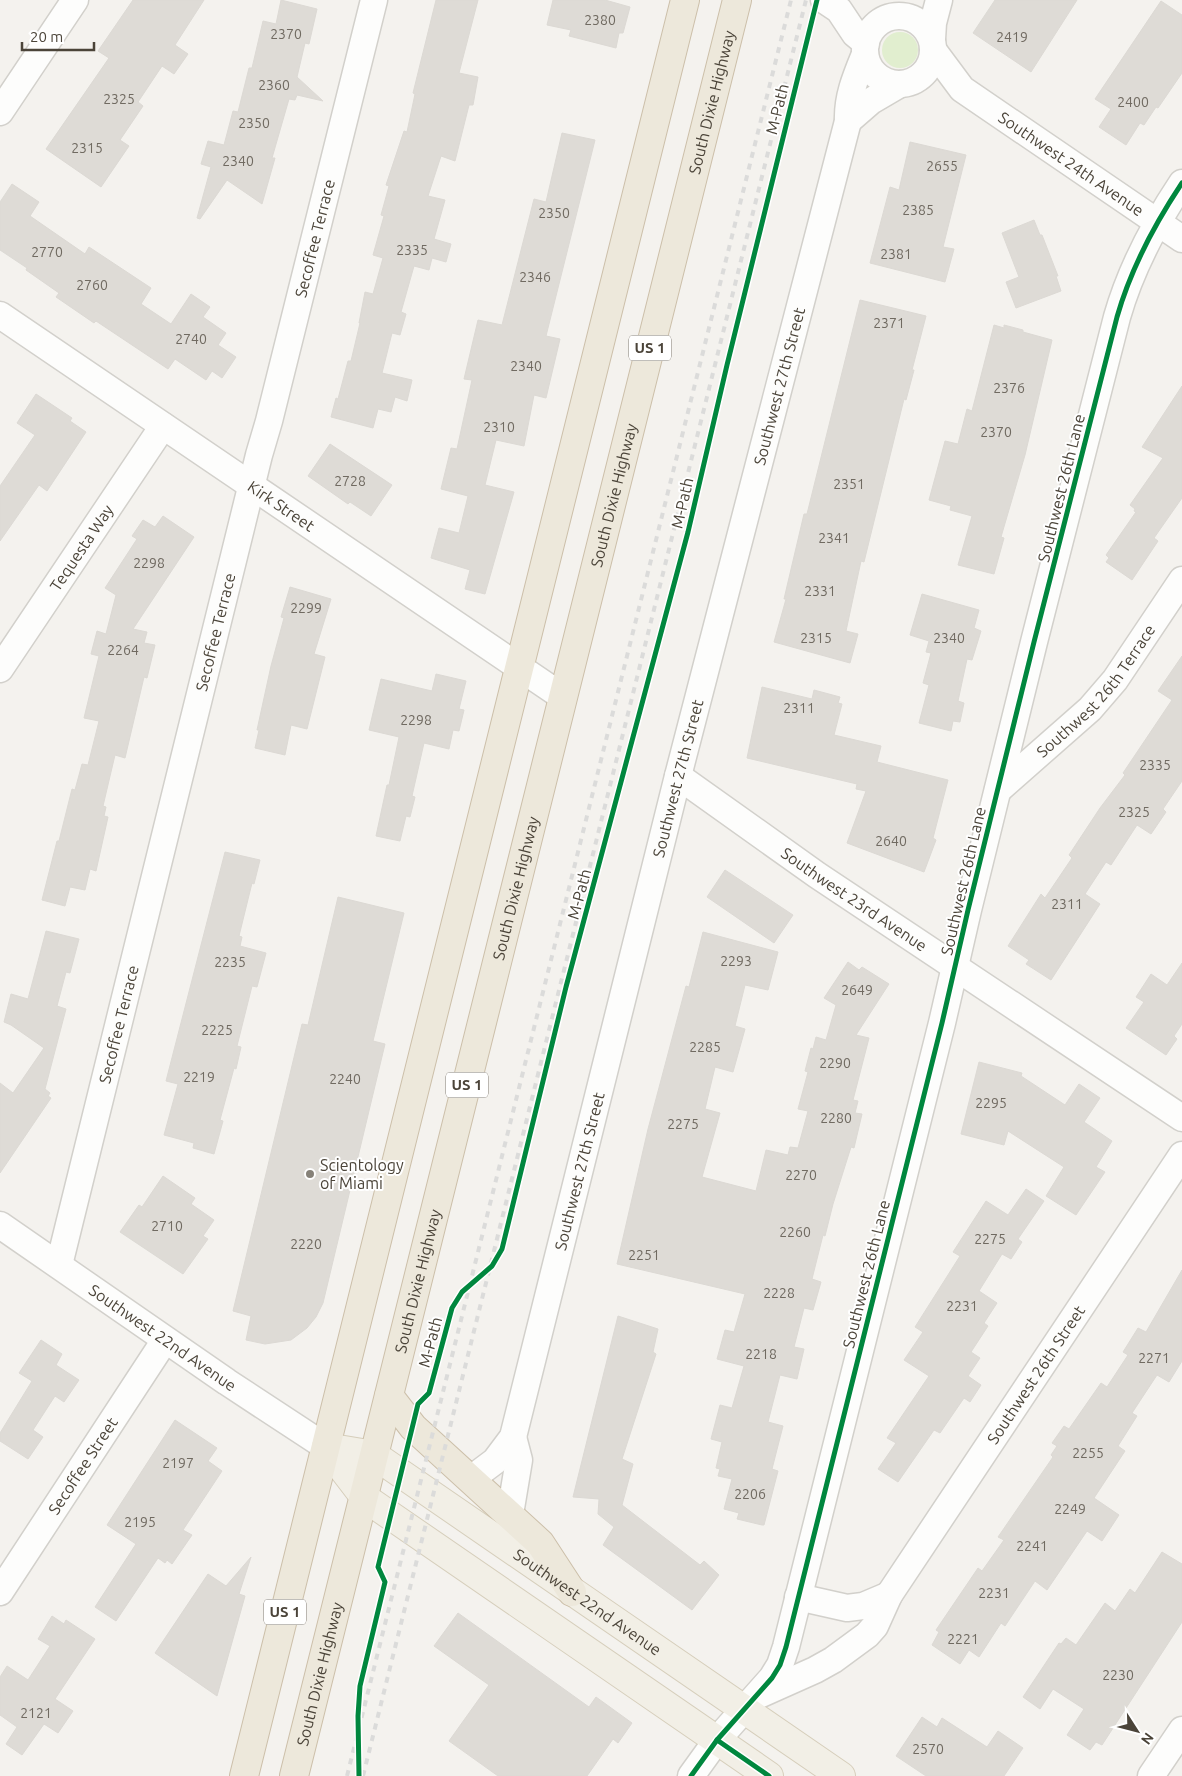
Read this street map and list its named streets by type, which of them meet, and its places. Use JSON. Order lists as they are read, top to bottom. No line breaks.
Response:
{"streets":{"highway":["South Dixie Highway","US 1"],"main road":["Southwest 22nd Avenue"],"street":["Southwest 24th Avenue","Secoffee Terrace","Southwest 27th Street","Southwest 26th Lane","Kirk Street","Tequesta Way","Southwest 26th Terrace","Southwest 23rd Avenue","Southwest 26th Street","Secoffee Street"],"cycle path":["M-Path"]},"crossings":[["South Dixie Highway","Kirk Street"],["South Dixie Highway","Southwest 22nd Avenue"],["Southwest 24th Avenue","Southwest 27th Street"],["Southwest 24th Avenue","Southwest 26th Lane"],["Secoffee Terrace","Kirk Street"],["Secoffee Terrace","Southwest 22nd Avenue"],["US 1","Kirk Street"],["US 1","Southwest 22nd Avenue"],["Southwest 27th Street","Southwest 23rd Avenue"],["Southwest 26th Lane","Southwest 26th Terrace"],["Southwest 26th Lane","Southwest 23rd Avenue"],["Southwest 26th Lane","Southwest 26th Street"],["Kirk Street","Tequesta Way"],["Southwest 22nd Avenue","Southwest 26th Street"],["Southwest 22nd Avenue","Secoffee Street"]],"places":["Scientology of Miami"],"house_numbers":["2380","2370","2419","2360","2325","2400","2350","2315","2340","2655","2385","2350","2335","2770","2381","2346","2760","2371","2740","2340","2376","2310","2370","2728","2351","2341","2298","2331","2299","2315","2340","2264","2311","2298","2335","2325","2640","2311","2293","2235","2649","2225","2285","2290","2219","2240","2295","2280","2275","2270","2710","2260","2275","2220","2251","2228","2231","2218","2271","2255","2197","2206","2249","2195","2241","2231","2221","2230","2121","2570"],"scale_bar":"20 m","north":"bottom right"}
